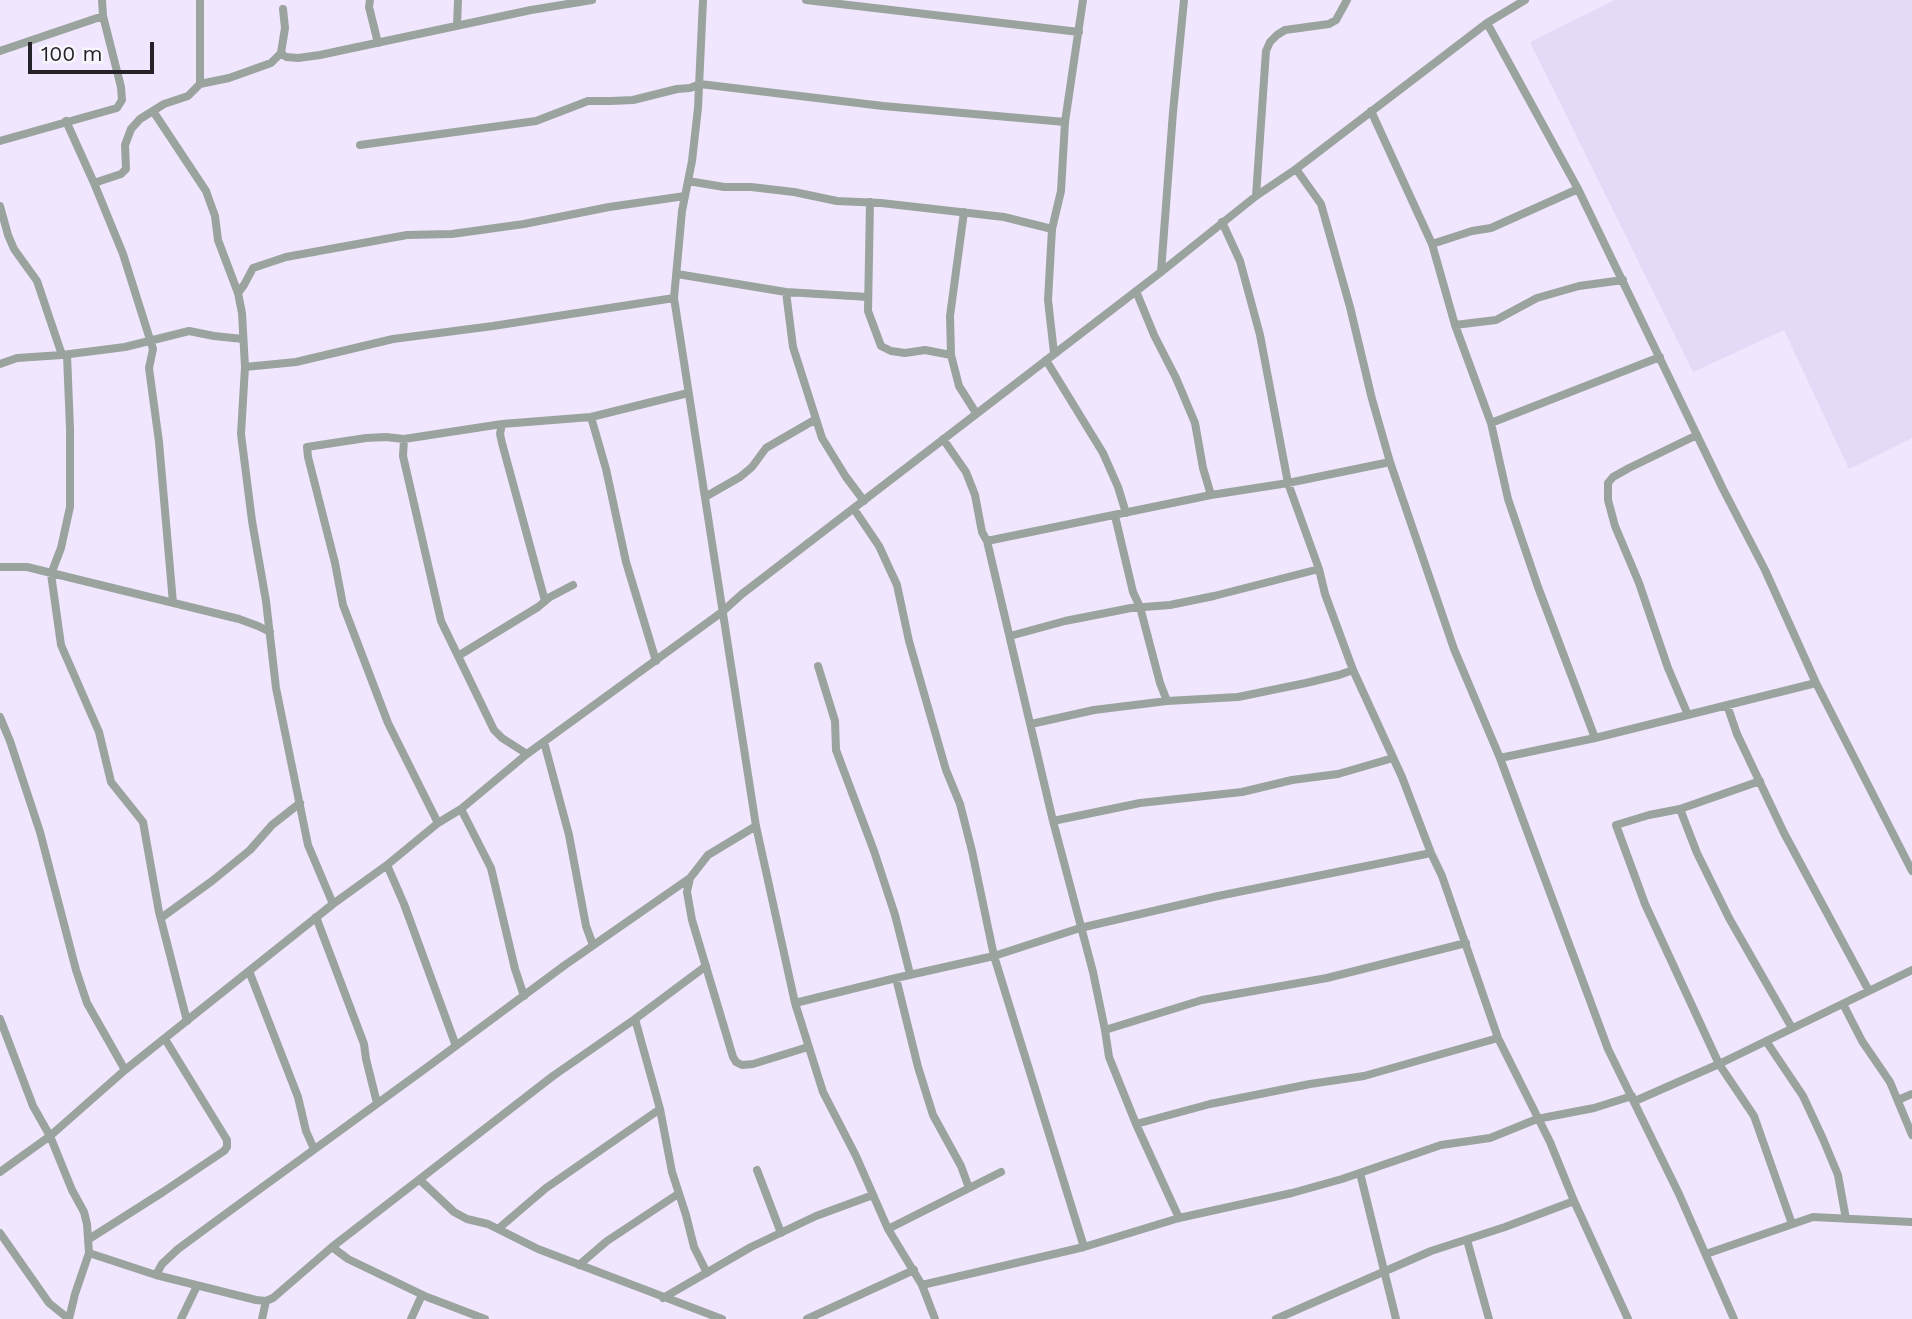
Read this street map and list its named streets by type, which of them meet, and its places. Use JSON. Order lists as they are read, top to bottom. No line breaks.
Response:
{"scale_bar":"100 m"}
